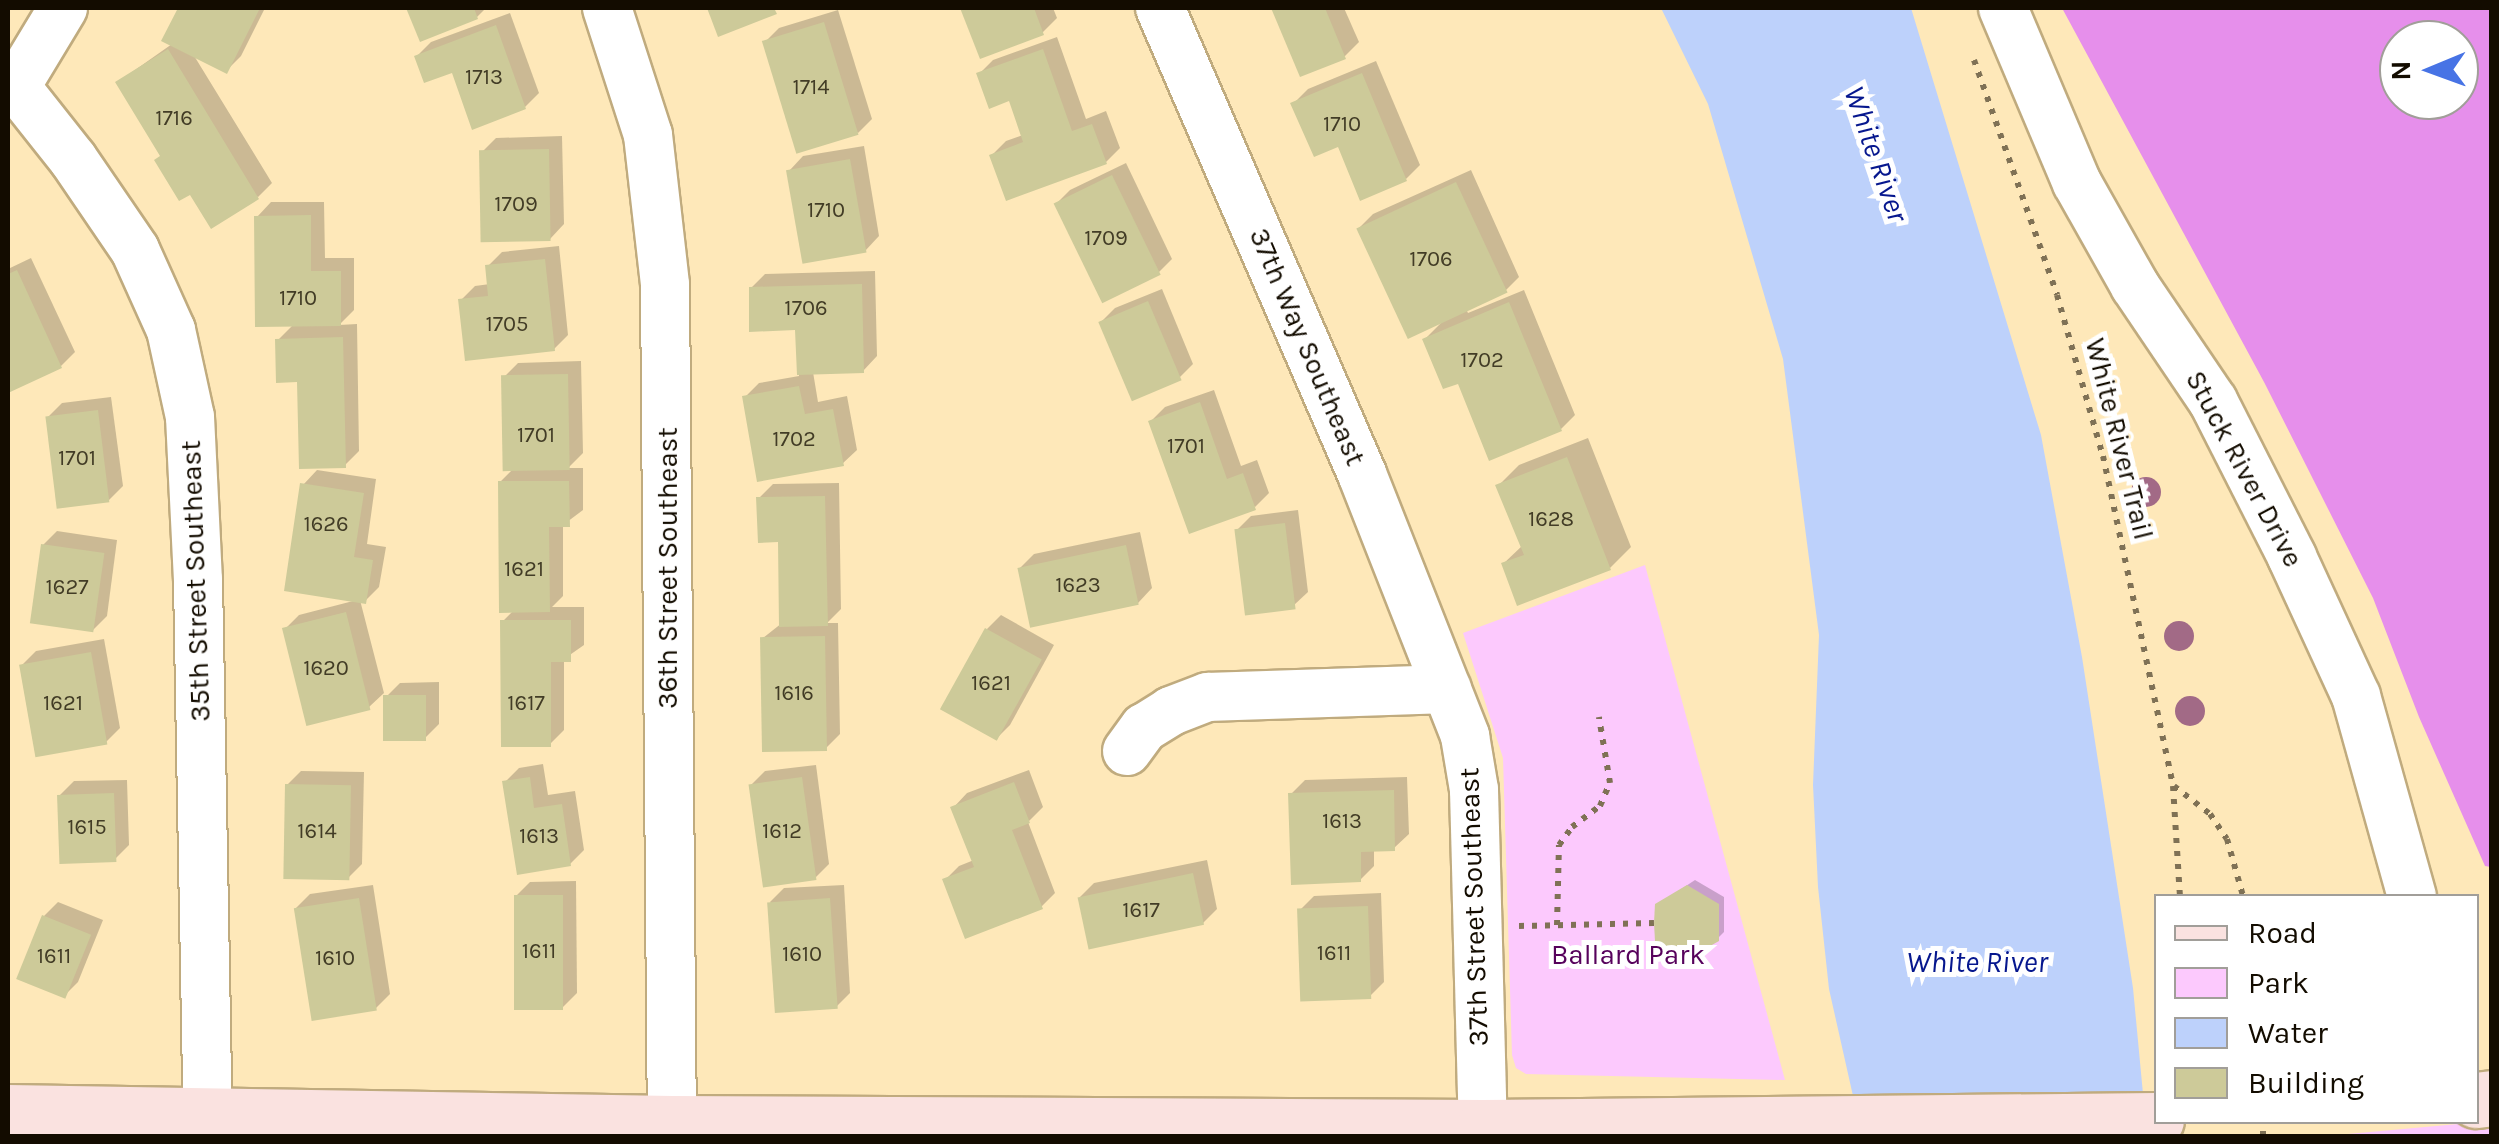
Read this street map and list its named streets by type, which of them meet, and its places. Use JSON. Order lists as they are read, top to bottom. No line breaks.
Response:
{"streets":{"street":["37th Way Southeast","Stuck River Drive","36th Street Southeast","35th Street Southeast","37th Street Southeast"],"path":["White River Trail"]},"crossings":[["37th Way Southeast","37th Street Southeast"]],"water":["White River"],"parks":["Ballard Park"],"house_numbers":["1713","1714","1716","1710","1709","1710","1709","1706","1710","1706","1705","1702","1701","1702","1701","1701","1628","1626","1621","1623","1627","1620","1621","1616","1621","1617","1613","1615","1614","1612","1613","1617","1611","1611","1610","1611","1610"],"legend":["Road","Park","Water","Building"],"north":"left"}
